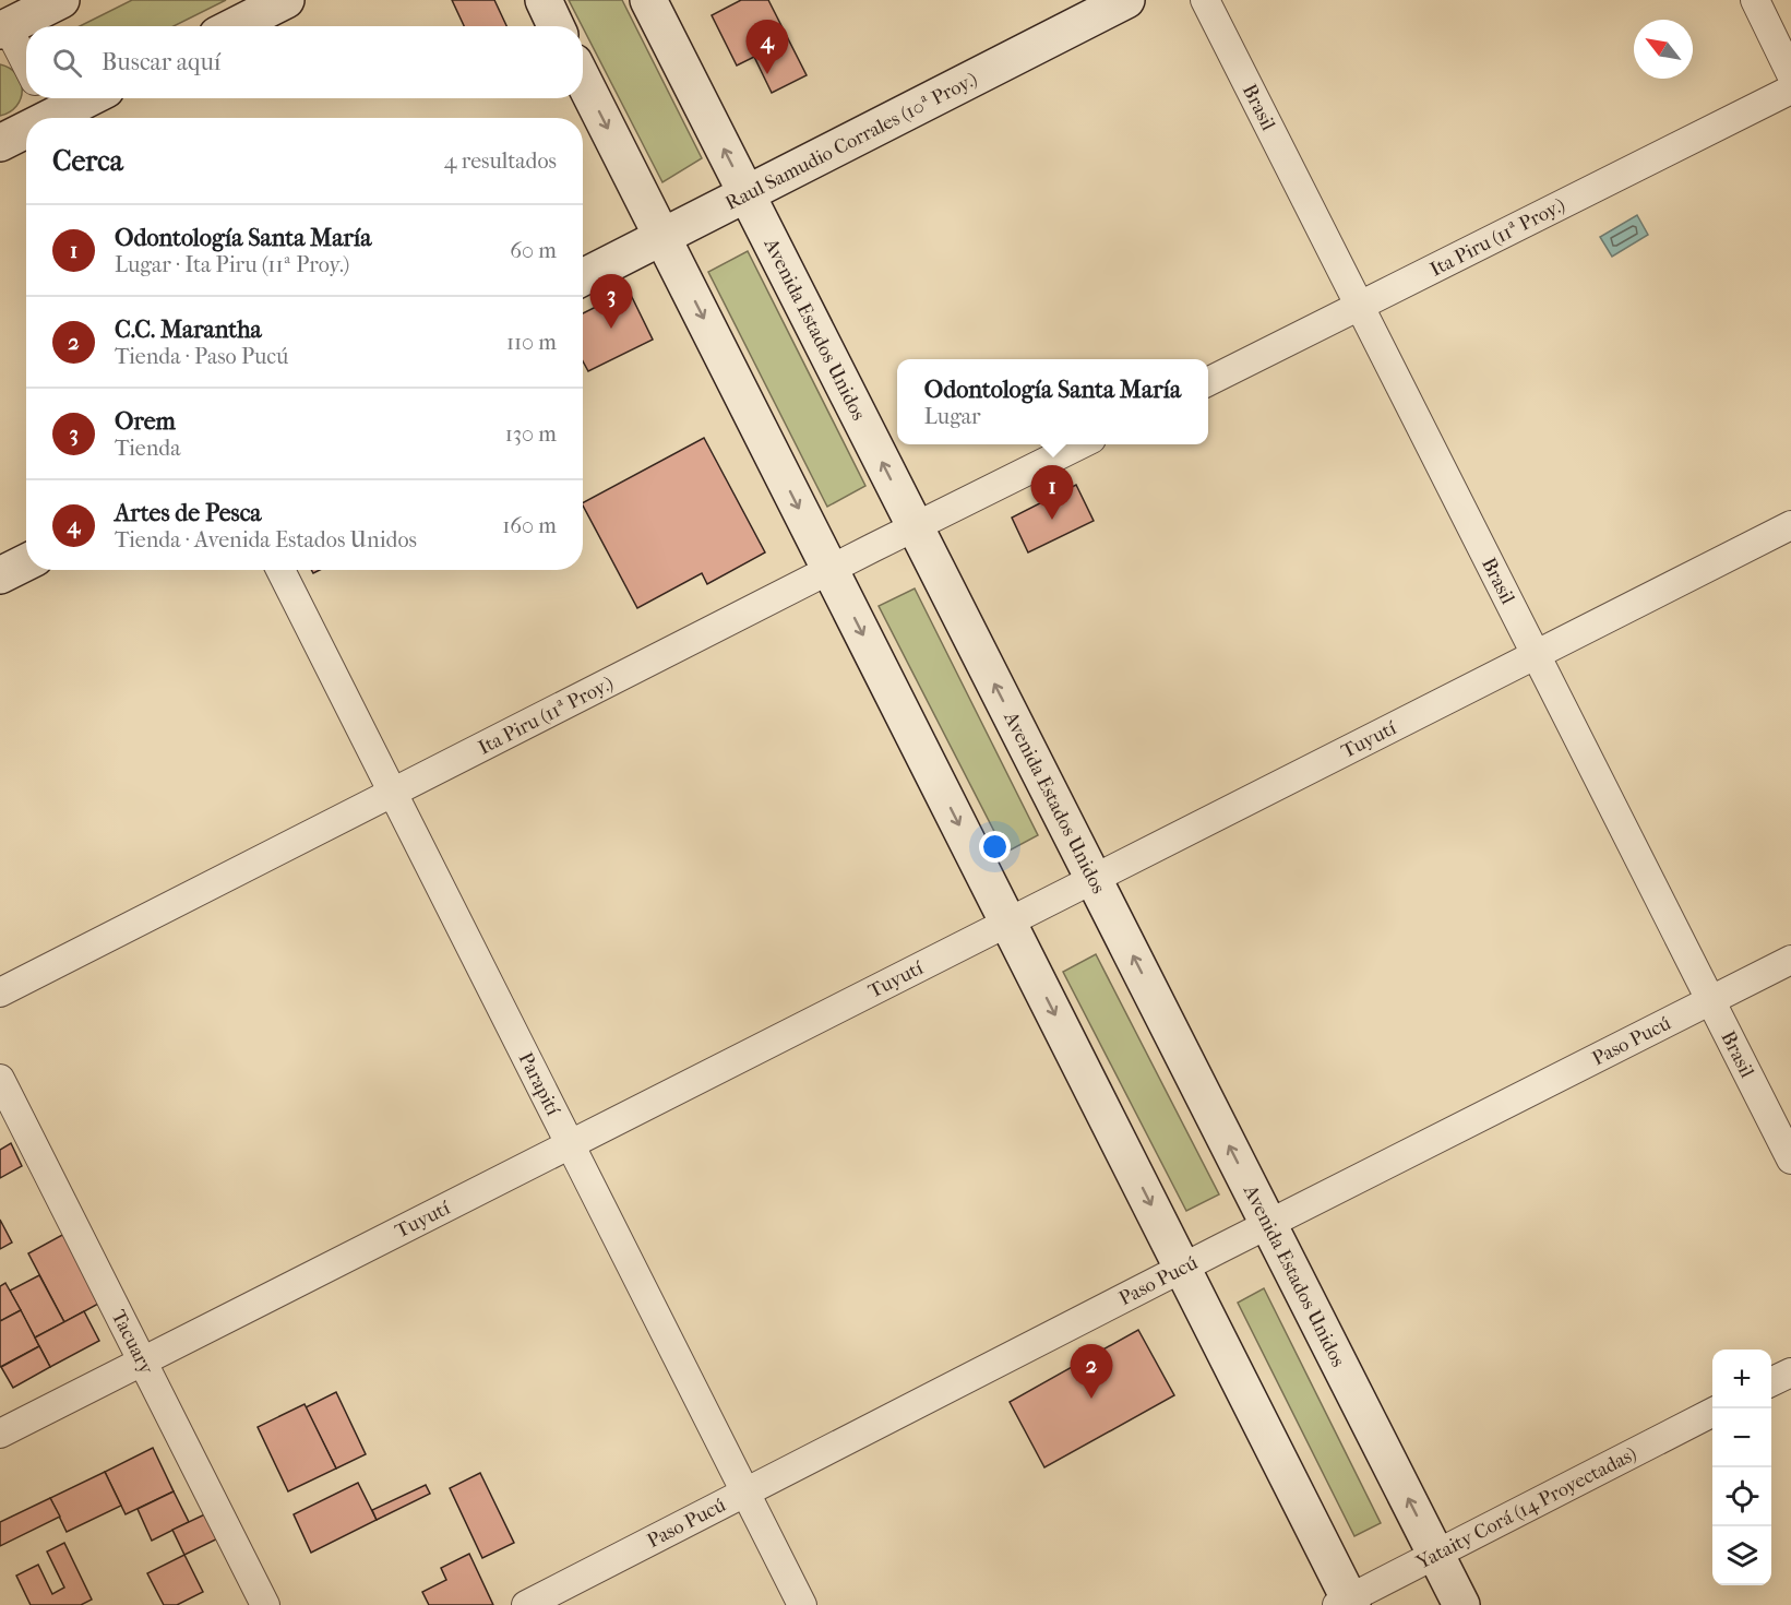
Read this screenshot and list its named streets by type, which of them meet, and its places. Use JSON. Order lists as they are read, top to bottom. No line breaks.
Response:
{"streets":{"main road":["Raul Samudio Corrales (10ª Proy.)","Avenida Estados Unidos"],"street":["Brasil","Ita Piru (11ª Proy.)","Tuyutí","Paso Pucú","Parapití","Tacuary","Yataity Corá (14 Proyectadas)"]},"crossings":[["Brasil","Ita Piru (11ª Proy.)"],["Brasil","Tuyutí"],["Brasil","Paso Pucú"],["Raul Samudio Corrales (10ª Proy.)","Avenida Estados Unidos"],["Ita Piru (11ª Proy.)","Avenida Estados Unidos"],["Ita Piru (11ª Proy.)","Parapití"],["Avenida Estados Unidos","Tuyutí"],["Avenida Estados Unidos","Paso Pucú"],["Avenida Estados Unidos","Yataity Corá (14 Proyectadas)"],["Tuyutí","Parapití"],["Tuyutí","Tacuary"],["Paso Pucú","Parapití"]],"north":"top left","page":{"pins":["4","3","1","2"],"search":"Buscar aquí","heading":["Cerca","4 resultados"],"list":[{"mark":"1","name":"Odontología Santa María","note":"Lugar · Ita Piru (11ª Proy.)","value":"60 m"},{"mark":"2","name":"C.C. Marantha","note":"Tienda · Paso Pucú","value":"110 m"},{"mark":"3","name":"Orem","note":"Tienda","value":"130 m"},{"mark":"4","name":"Artes de Pesca","note":"Tienda · Avenida Estados Unidos","value":"160 m"}],"popup":["Odontología Santa María","Lugar"],"map_buttons":["+","−"]}}
